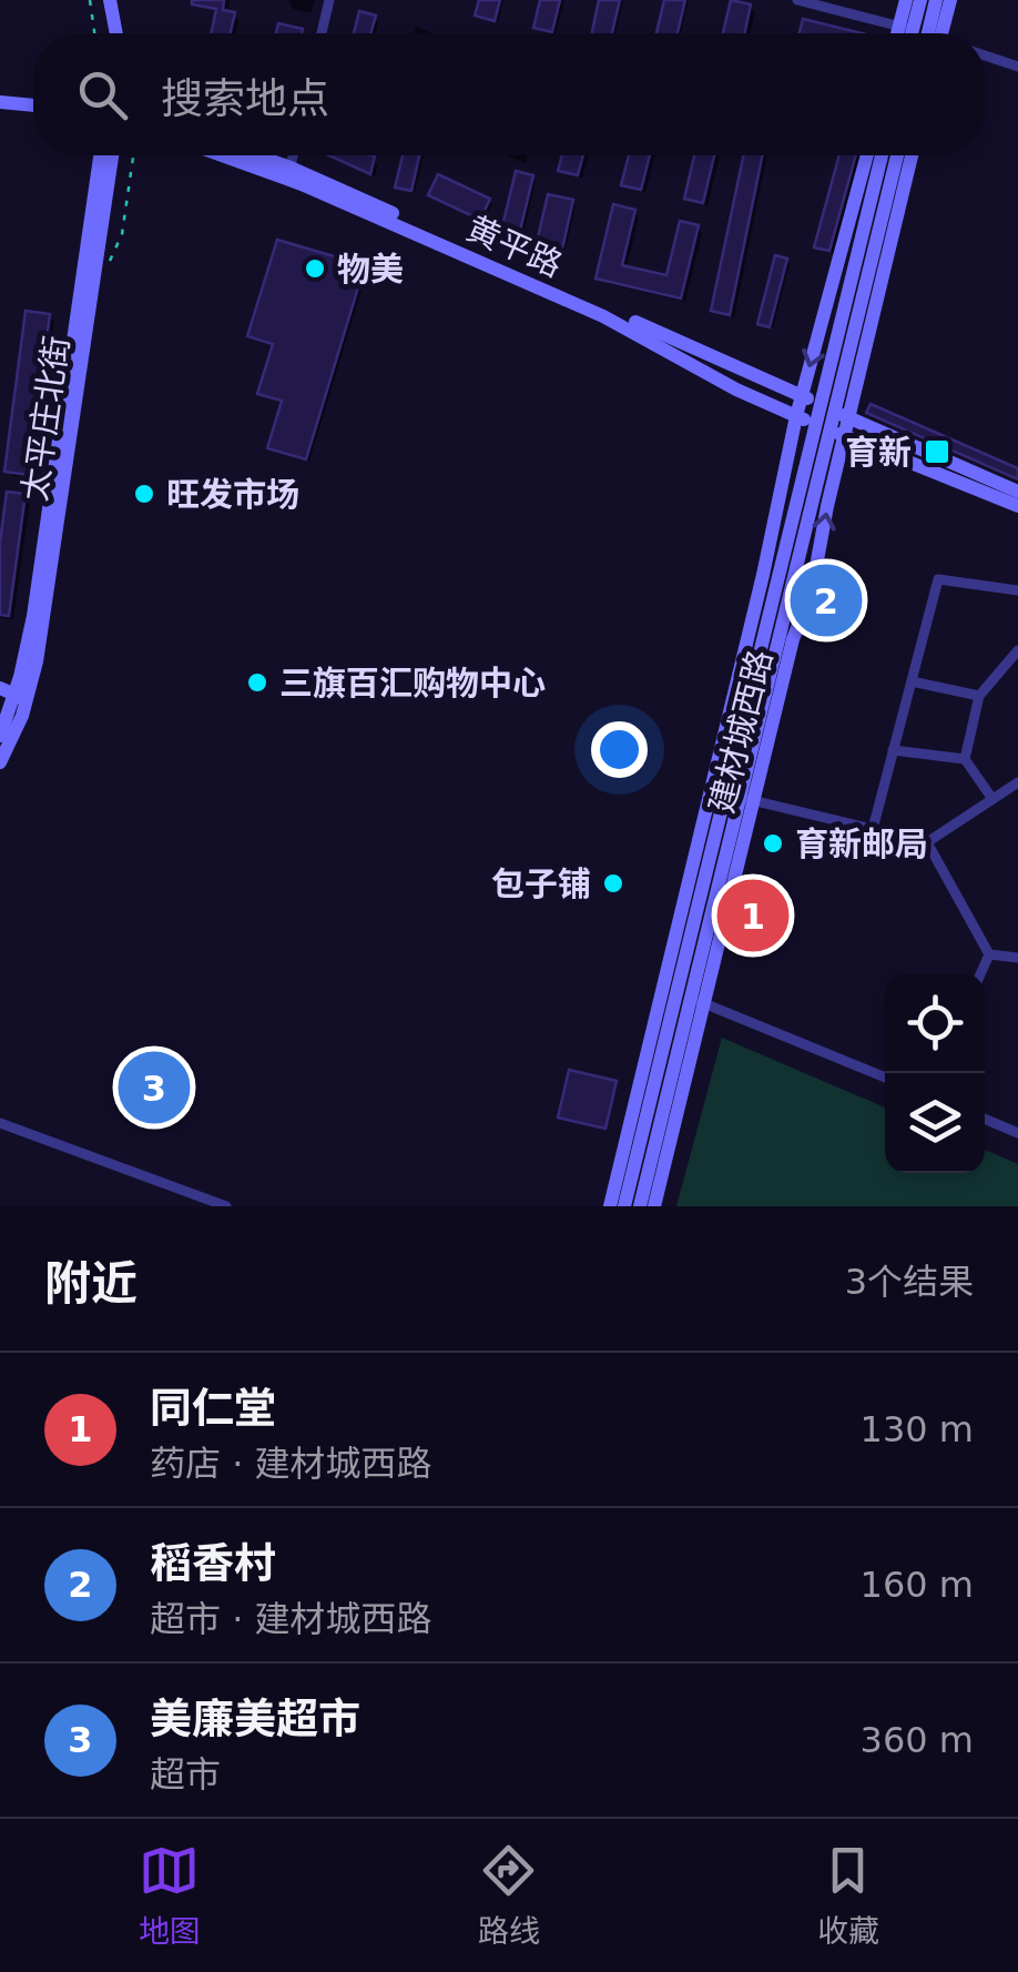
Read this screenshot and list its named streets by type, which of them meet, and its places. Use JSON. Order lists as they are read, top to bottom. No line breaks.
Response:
{"streets":{"main road":["黄平路","太平庄北街","建材城西路"]},"crossings":[["黄平路","建材城西路"]],"places":{"other":["物美","旺发市场","三旗百汇购物中心","育新邮局","包子铺"],"transit":["育新"]},"page":{"search":"搜索地点","pins":["2","1","3"],"heading":["附近","3个结果"],"list":[{"mark":"1","name":"同仁堂","note":"药店 · 建材城西路","value":"130 m"},{"mark":"2","name":"稻香村","note":"超市 · 建材城西路","value":"160 m"},{"mark":"3","name":"美廉美超市","note":"超市","value":"360 m"}],"nav":["地图","路线","收藏"]}}
